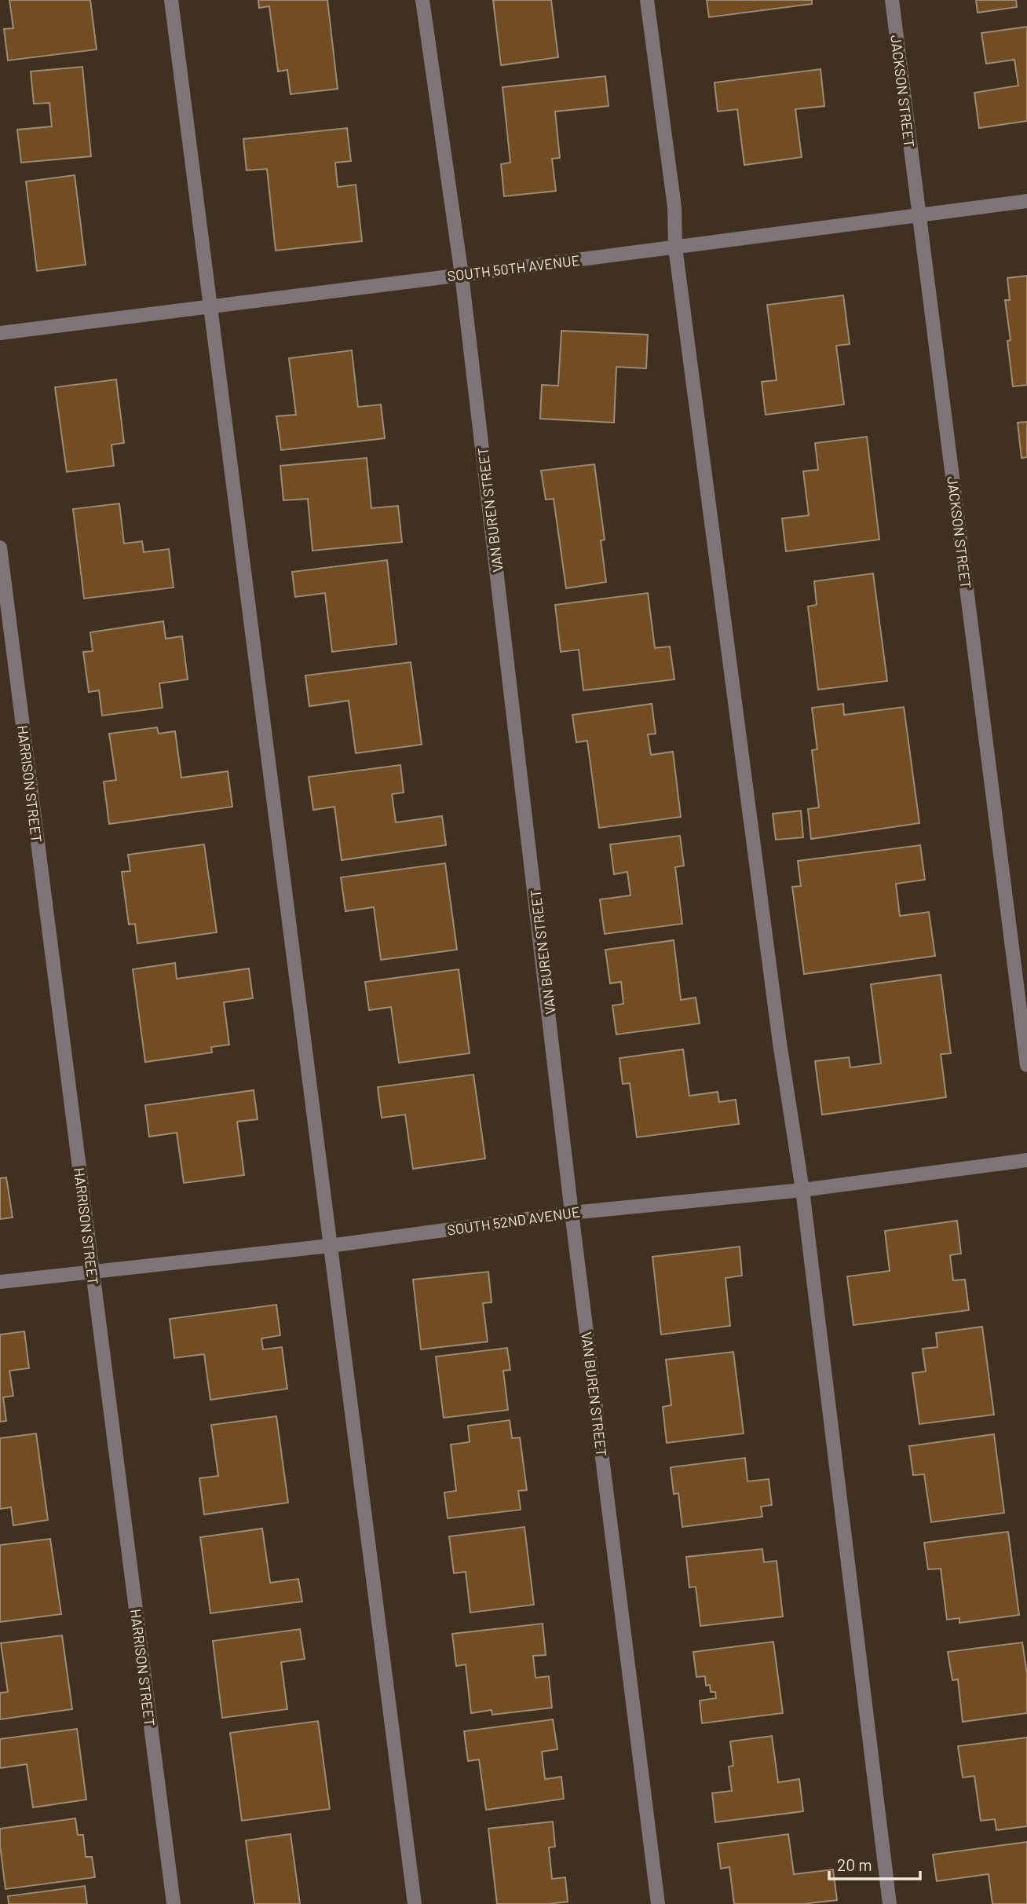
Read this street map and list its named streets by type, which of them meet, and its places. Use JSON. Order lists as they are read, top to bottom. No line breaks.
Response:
{"streets":{"street":["JACKSON STREET","SOUTH 50TH AVENUE","VAN BUREN STREET","HARRISON STREET","SOUTH 52ND AVENUE"]},"crossings":[["JACKSON STREET","SOUTH 50TH AVENUE"],["SOUTH 50TH AVENUE","VAN BUREN STREET"],["VAN BUREN STREET","SOUTH 52ND AVENUE"],["HARRISON STREET","SOUTH 52ND AVENUE"]],"scale_bar":"20 m"}
